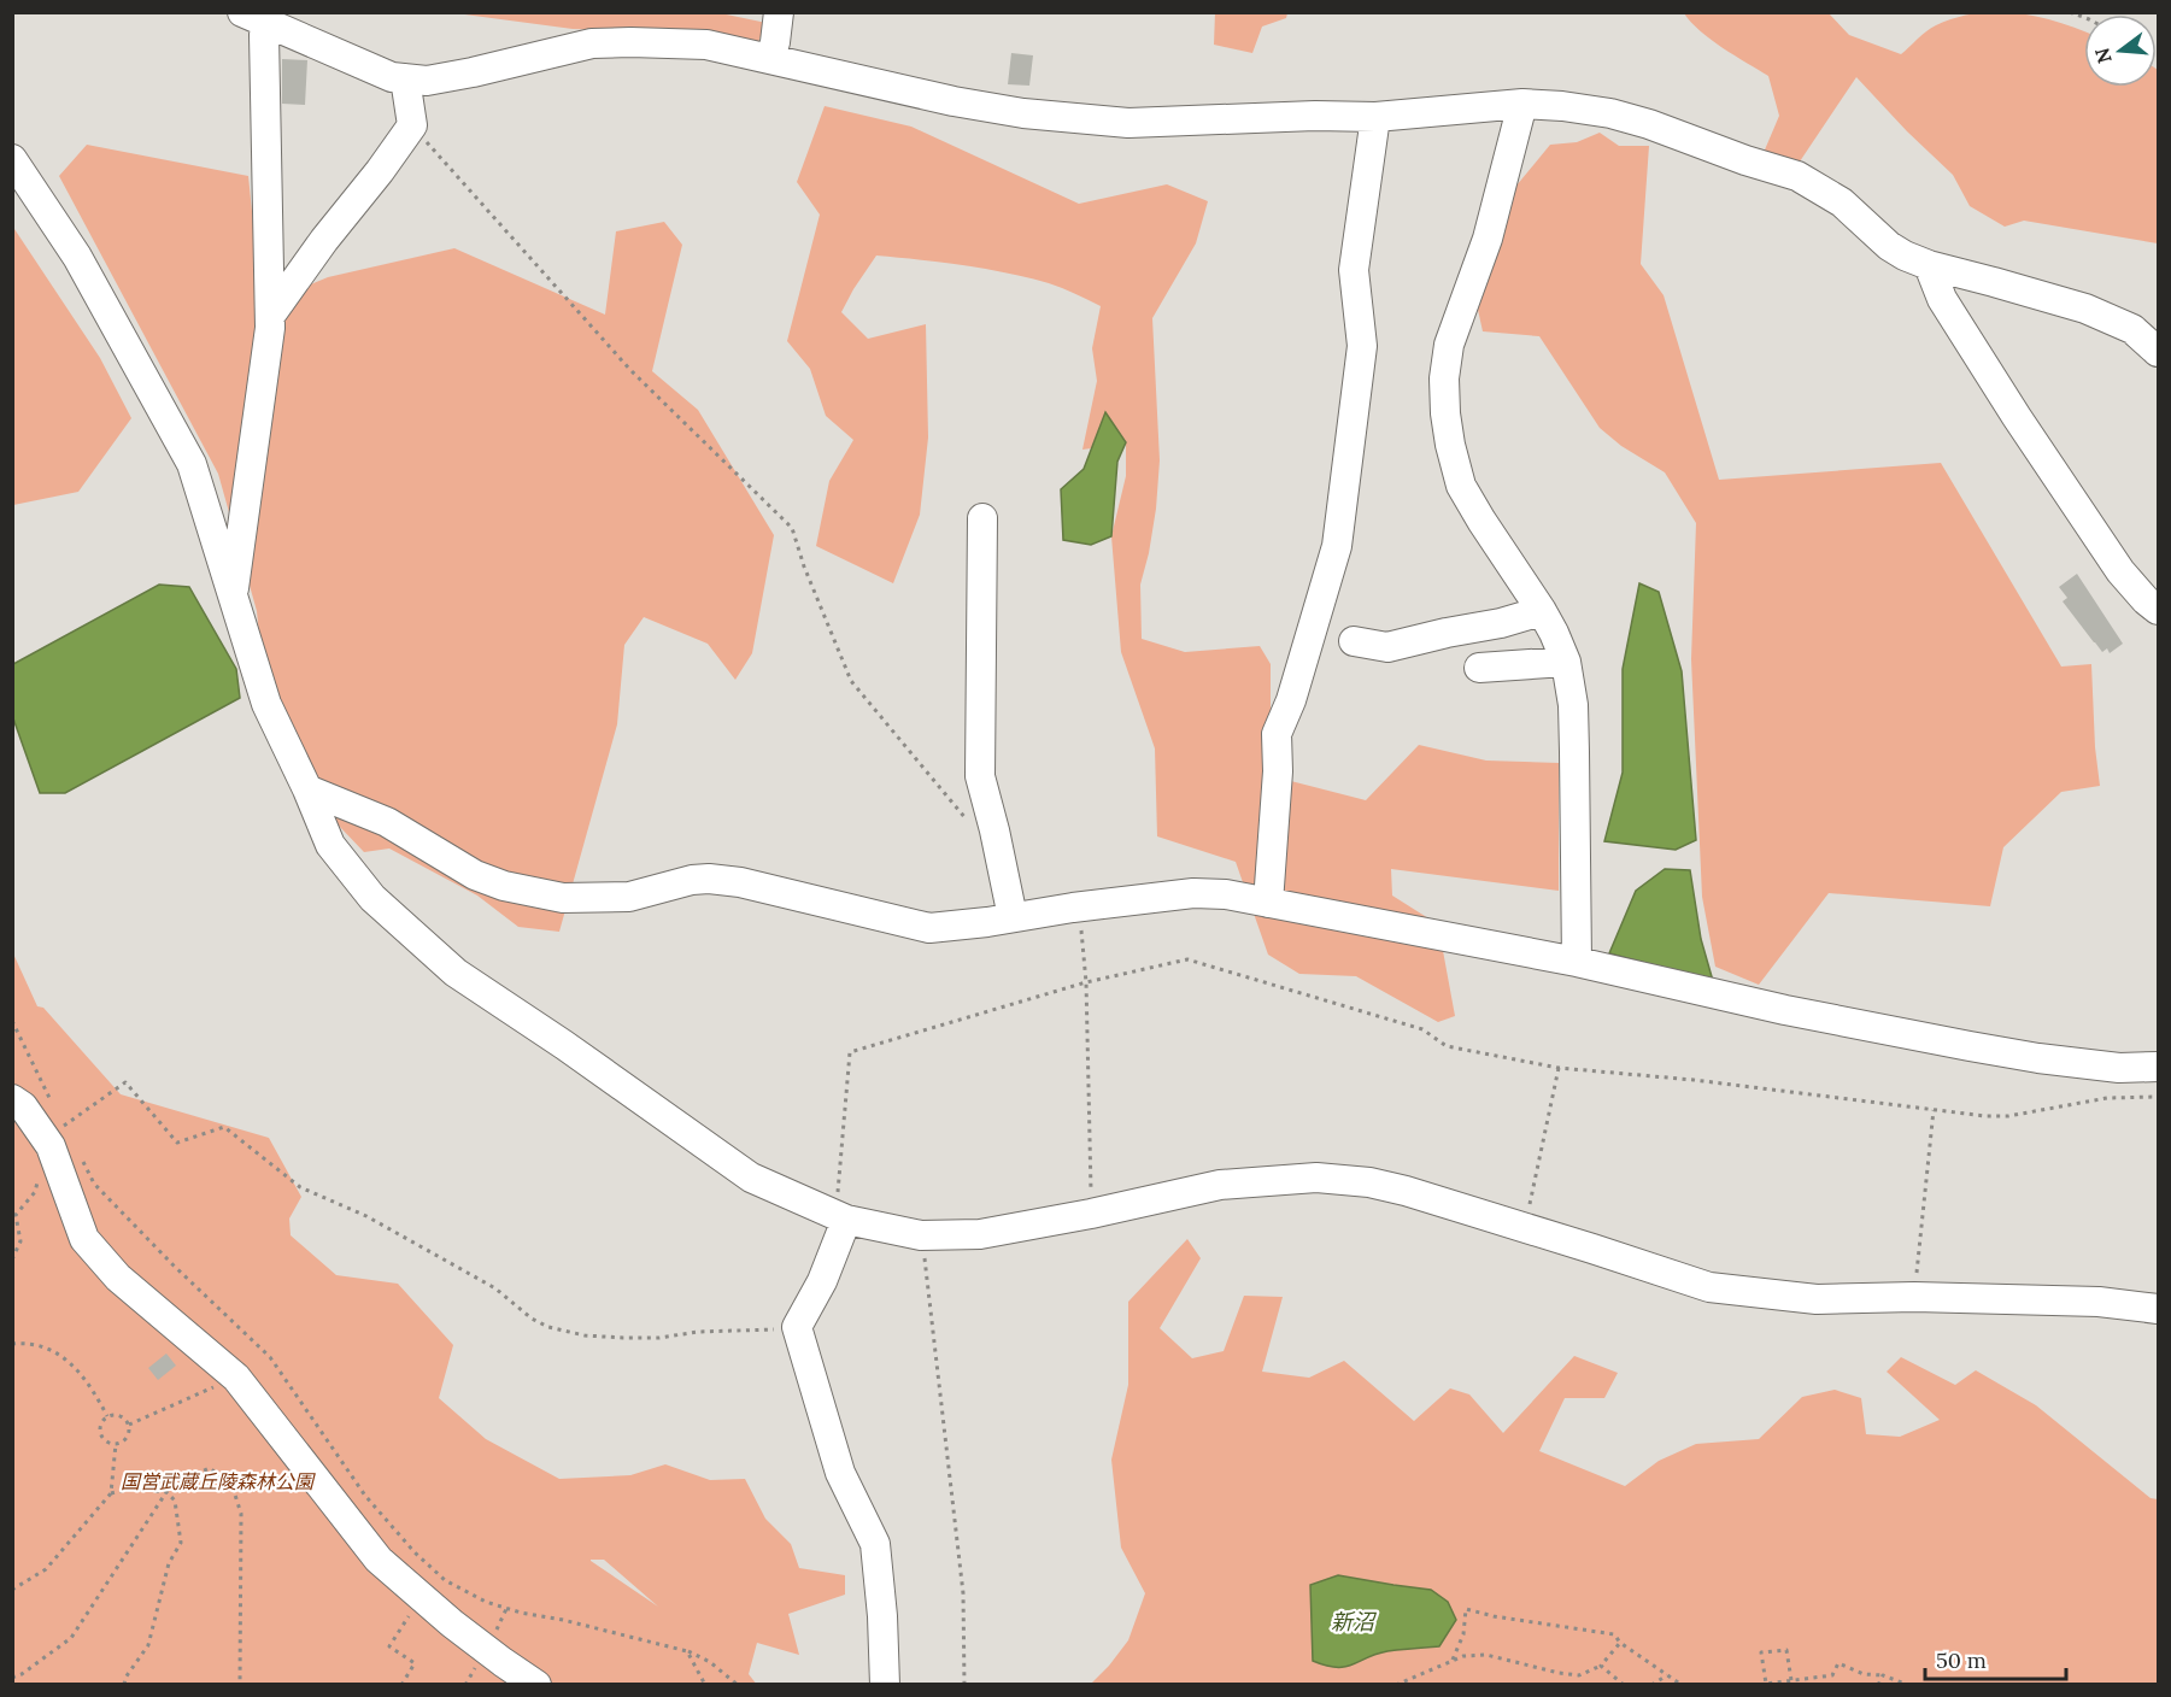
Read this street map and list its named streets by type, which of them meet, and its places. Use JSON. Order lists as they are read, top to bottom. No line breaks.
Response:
{"water":["新沼"],"parks":["国営武蔵丘陵森林公園"],"scale_bar":"50 m","north":"left"}
